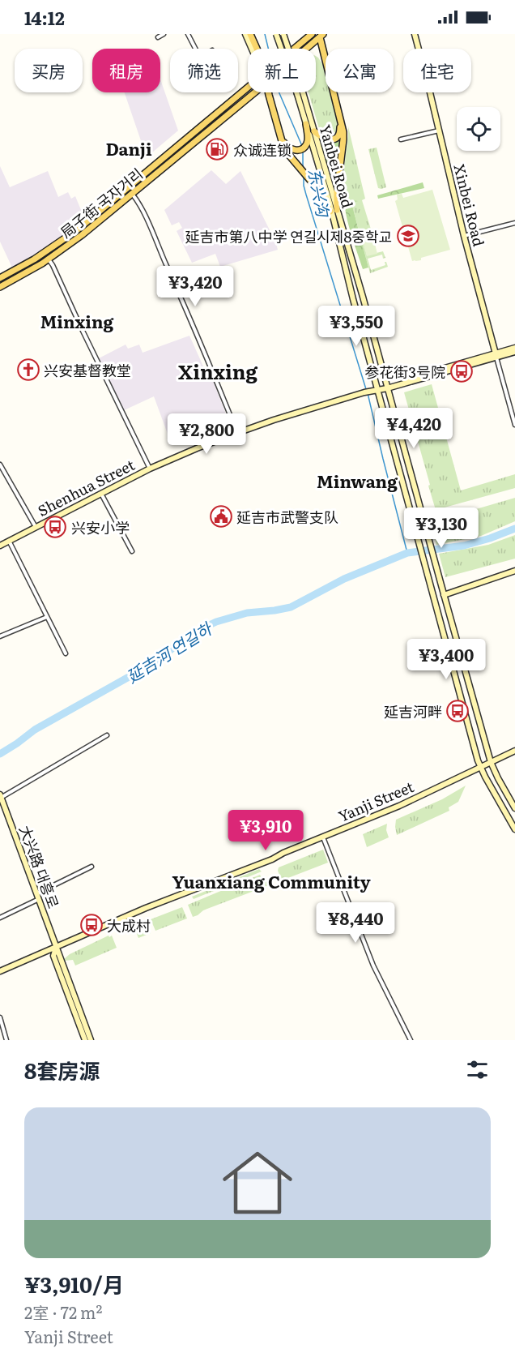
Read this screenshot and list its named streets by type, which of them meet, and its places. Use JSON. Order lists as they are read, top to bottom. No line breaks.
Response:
{"streets":{"main road":["Yanbei Road","局子街 국자거리","Xinbei Road","Shenhua Street","Yanji Street","大兴路 대흥로"]},"crossings":[["Yanbei Road","Shenhua Street"],["Yanbei Road","Yanji Street"],["Xinbei Road","Shenhua Street"],["Yanji Street","大兴路 대흥로"]],"districts":["Danji","Minxing","Xinxing","Minwang","Yuanxiang Community"],"water":["东兴沟","延吉河 연길하"],"places":{"fuel station":["众诚连锁"],"school or university":["延吉市第八中学 연길시제8중학교"],"church":["兴安基督教堂"],"bus stop":["参花街3号院","兴安小学","延吉河畔","大成村"],"public building":["延吉市武警支队"]},"page":{"status":"14:12","chip":["买房","租房","筛选","新上","公寓","住宅"],"price":["¥3,420","¥3,550","¥4,420","¥2,800","¥3,130","¥3,400","¥3,910","¥8,440"],"heading":"8套房源","list":[{"name":"¥3,910/月","note":"2室 · 72 m² · Yanji Street"}]}}
